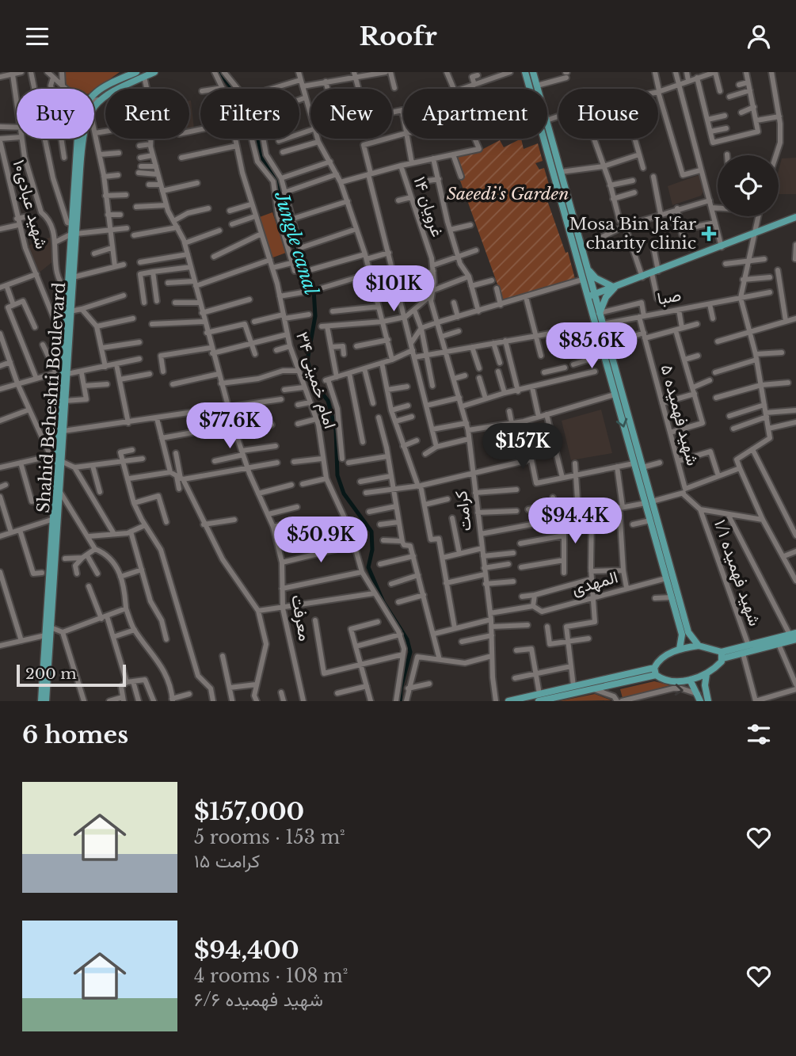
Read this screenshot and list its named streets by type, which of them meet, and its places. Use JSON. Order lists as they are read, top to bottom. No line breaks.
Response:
{"streets":{"main road":["Shahid Beheshti Boulevard"],"street":["شهید عبادی۱۰","غرویان ۱۴","صبا","امام خمینی ۳۴","شهید فهمیده ۵","کرامت","شهید فهمیده ۱/۱","المهدی","معرفت"]},"crossings":[["شهید عبادی۱۰","Shahid Beheshti Boulevard"],["غرویان ۱۴","کرامت"],["صبا","شهید فهمیده ۵"],["صبا","کرامت"],["کرامت","المهدی"]],"water":["Jungle canal"],"parks":["Saeedi's Garden"],"places":{"health":["Mosa Bin Ja'far charity clinic"]},"scale_bar":"200 m","page":{"header":"Roofr","chip":["Buy","Rent","Filters","New","Apartment","House"],"price":["$101K","$85.6K","$77.6K","$157K","$94.4K","$50.9K"],"scale":"200 m","heading":"6 homes","list":[{"name":"$157,000","note":"5 rooms · 153 m² · کرامت ۱۵"},{"name":"$94,400","note":"4 rooms · 108 m² · شهید فهمیده ۶/۶"}]}}
